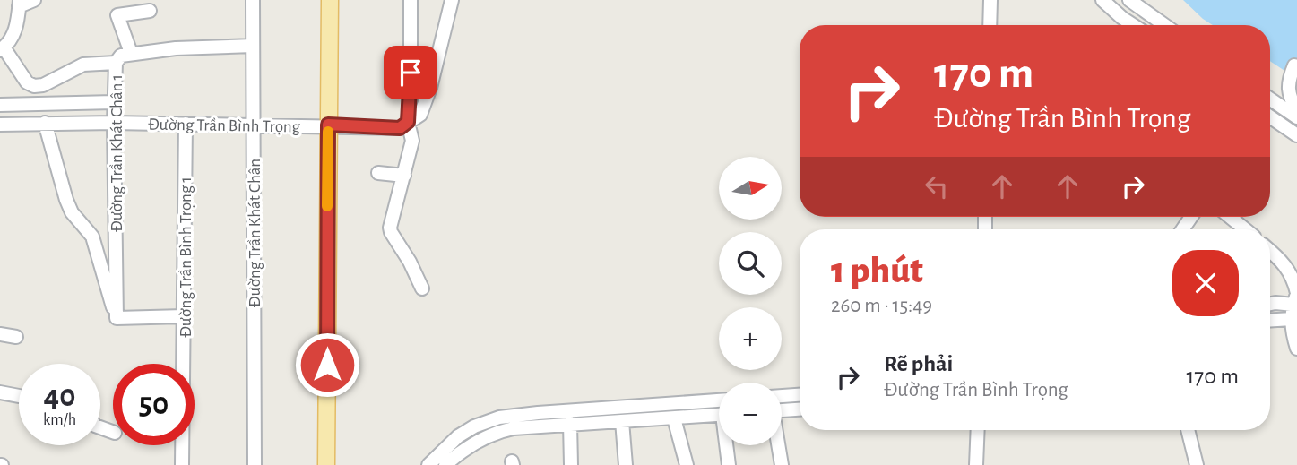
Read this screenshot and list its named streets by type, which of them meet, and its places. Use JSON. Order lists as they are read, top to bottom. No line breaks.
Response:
{"streets":{"street":["Đường Trần Bình Trọng","Đường Trần Khát Chân 1","Đường Trần Khát Chân","Đường Trần Bình Trọng 1"]},"crossings":[["Đường Trần Bình Trọng","Đường Trần Khát Chân 1"],["Đường Trần Bình Trọng","Đường Trần Khát Chân"],["Đường Trần Bình Trọng","Đường Trần Bình Trọng 1"],["Đường Trần Khát Chân 1","Đường Trần Khát Chân"]],"north":"right","page":{"turn":["170 m","Đường Trần Bình Trọng"],"map_buttons":["+","−"],"heading":["1 phút","260 m · 15:49"],"list":[{"name":"Rẽ phải","note":"Đường Trần Bình Trọng","value":"170 m"}],"speed":"40 km/h","limit":"50"}}
